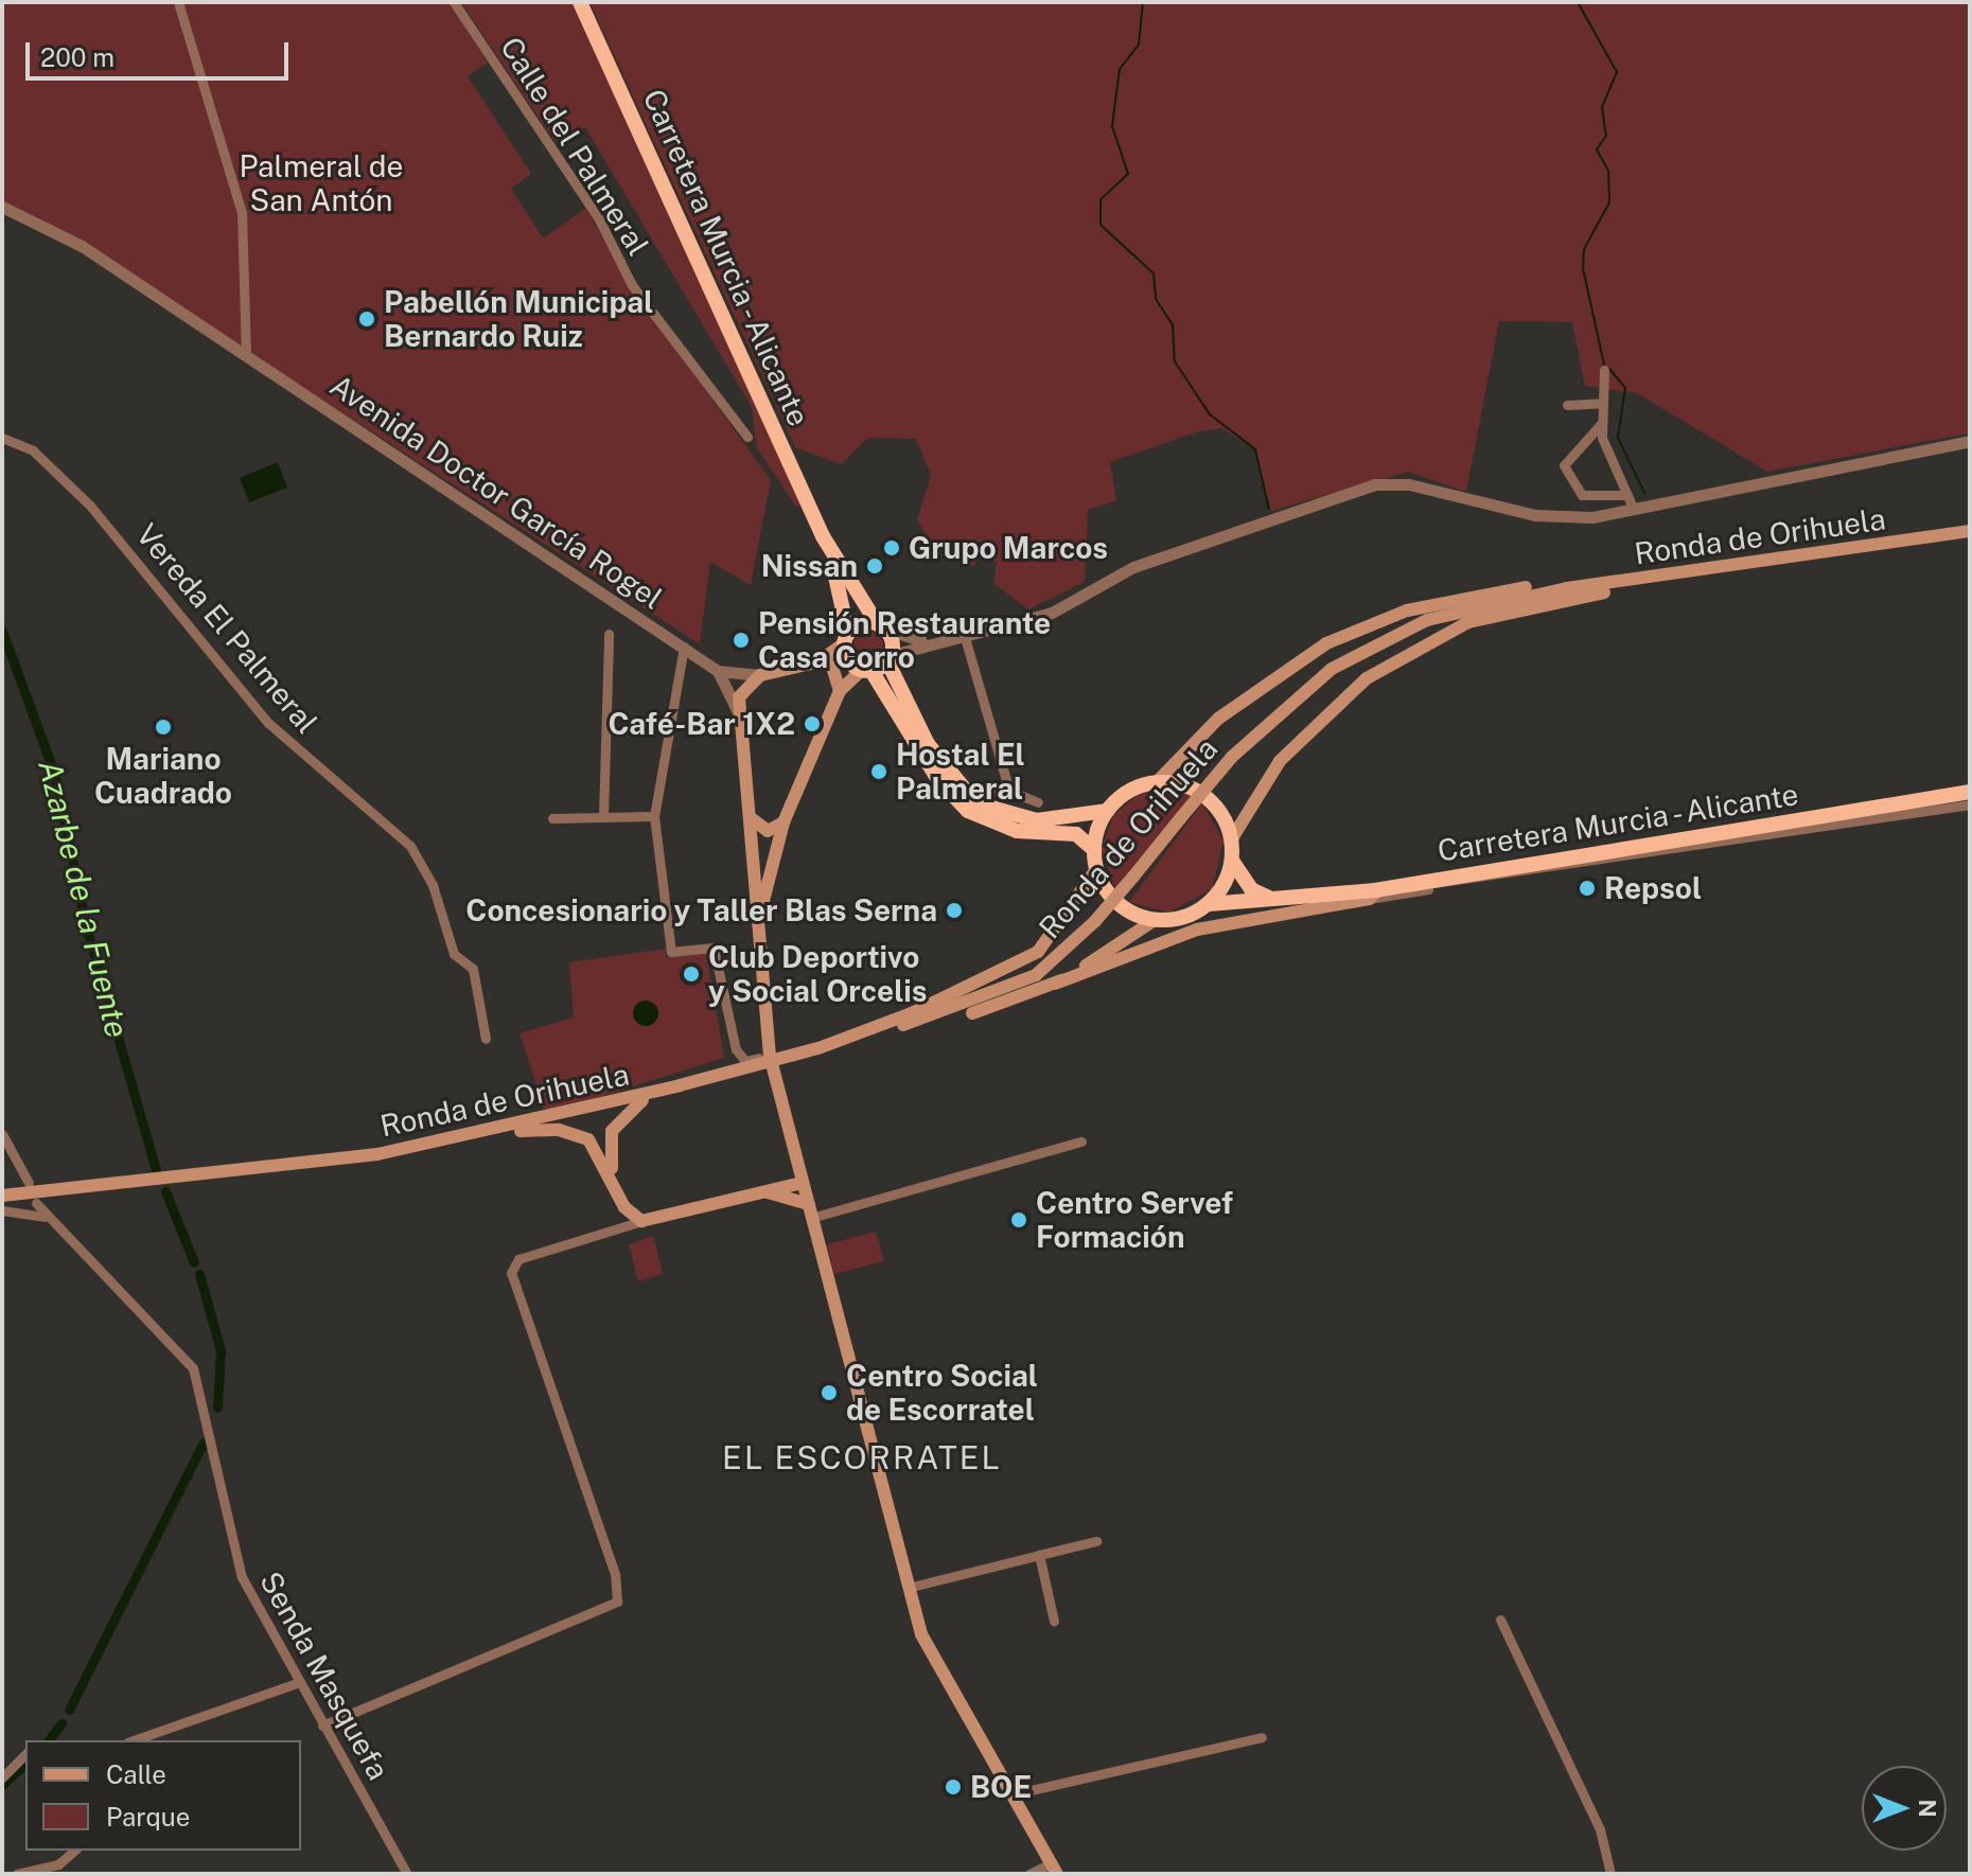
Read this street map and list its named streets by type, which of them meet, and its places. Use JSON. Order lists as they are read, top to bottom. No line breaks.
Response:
{"streets":{"highway":["Carretera Murcia - Alicante"],"main road":["Avenida Doctor García Rogel","Ronda de Orihuela"],"street":["Calle del Palmeral","Vereda El Palmeral","Senda Masquefa"]},"crossings":[["Carretera Murcia - Alicante","Avenida Doctor García Rogel"]],"districts":["EL ESCORRATEL"],"water":["Azarbe de la Fuente"],"parks":["Palmeral de San Antón"],"places":["Pabellón Municipal Bernardo Ruiz","Grupo Marcos","Nissan","Pensión Restaurante Casa Corro","Café-Bar 1X2","Mariano Cuadrado","Hostal El Palmeral","Repsol","Concesionario y Taller Blas Serna","Club Deportivo y Social Orcelis","Centro Servef Formación","Centro Social de Escorratel","BOE"],"legend":["Calle","Parque"],"scale_bar":"200 m","north":"right"}
